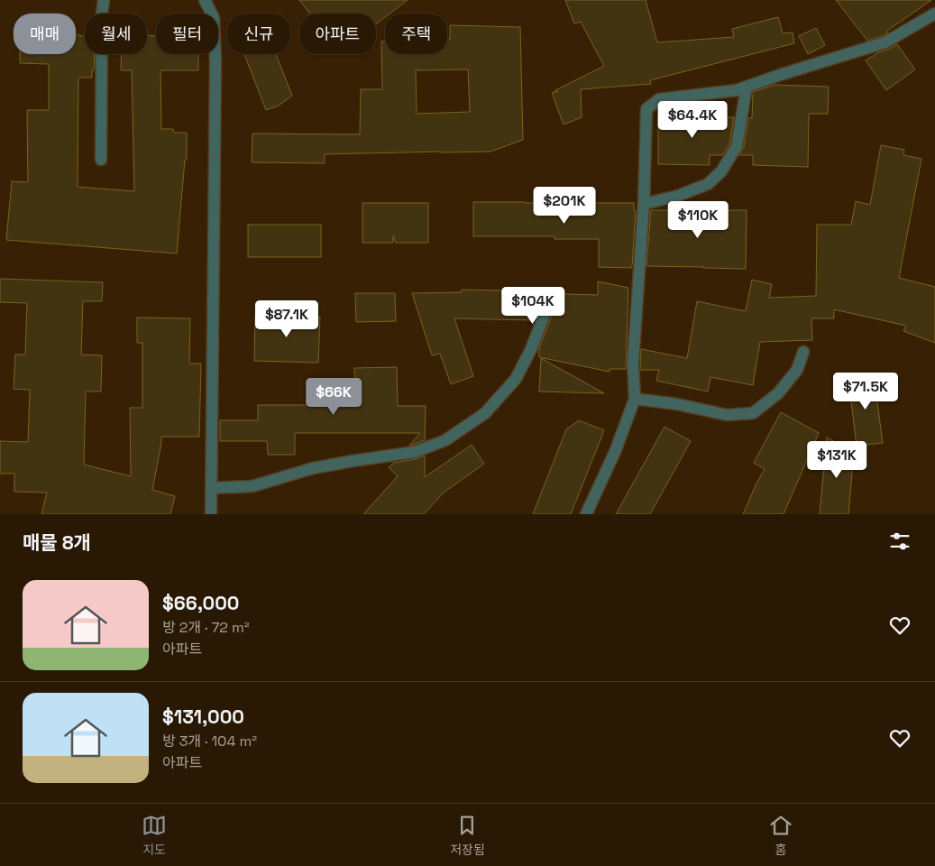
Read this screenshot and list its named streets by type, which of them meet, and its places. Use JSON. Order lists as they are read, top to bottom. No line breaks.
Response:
{"page":{"chip":["매매","월세","필터","신규","아파트","주택"],"price":["$64.4K","$201K","$110K","$104K","$87.1K","$71.5K","$66K","$131K"],"heading":"매물 8개","list":[{"name":"$66,000","note":"방 2개 · 72 m² · 아파트"},{"name":"$131,000","note":"방 3개 · 104 m² · 아파트"}],"tabs":["지도","저장됨","홈"]}}
